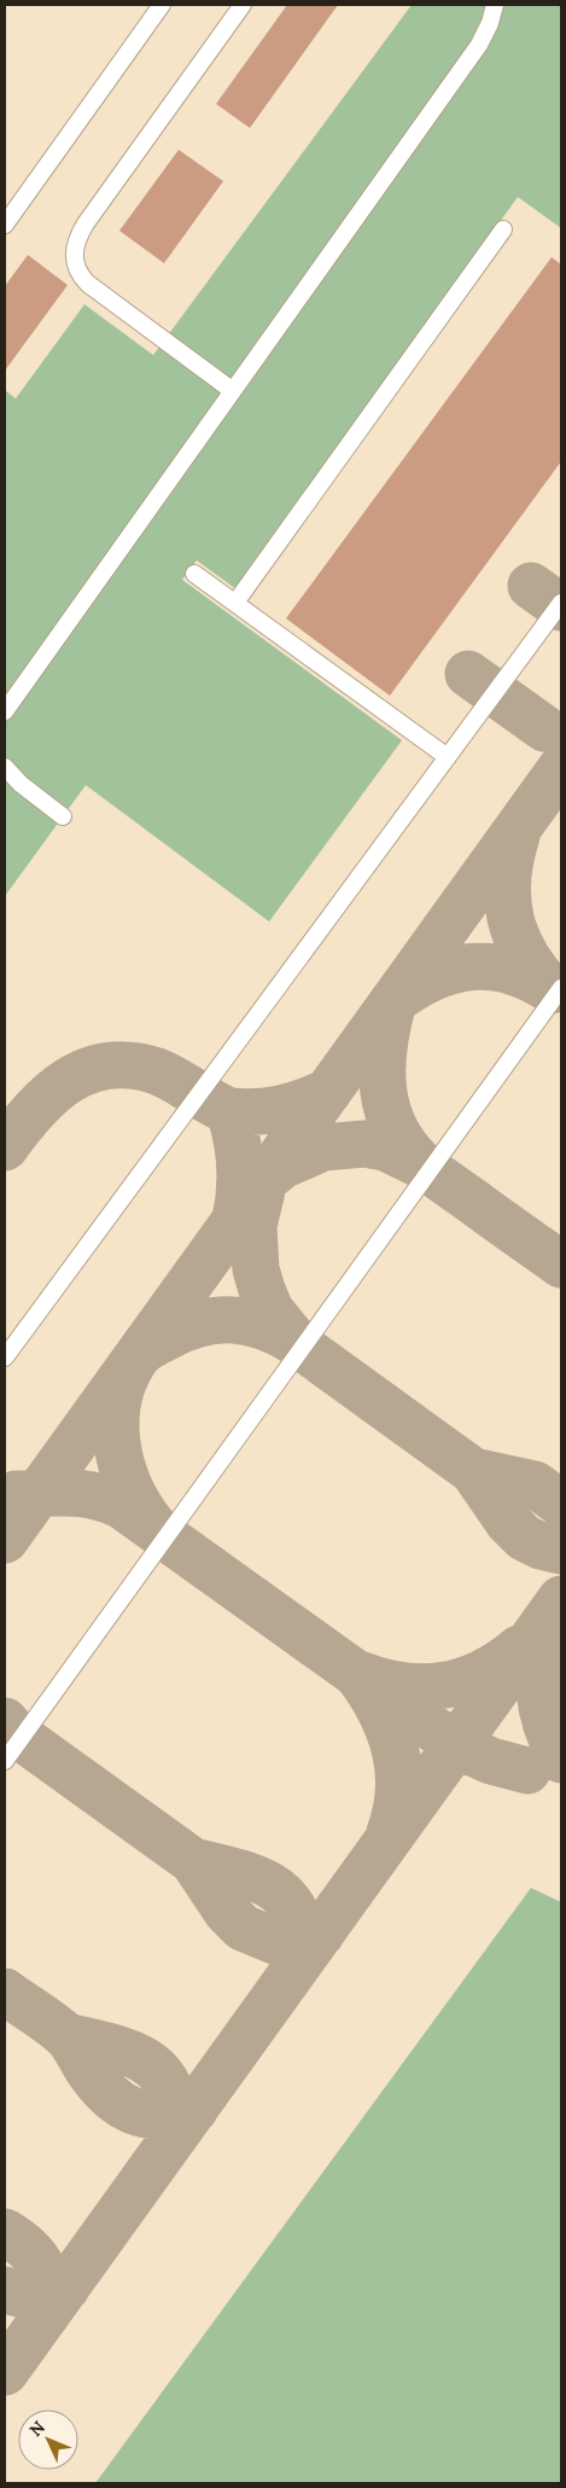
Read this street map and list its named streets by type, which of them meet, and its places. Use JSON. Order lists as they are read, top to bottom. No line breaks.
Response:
{"north":"top left"}
